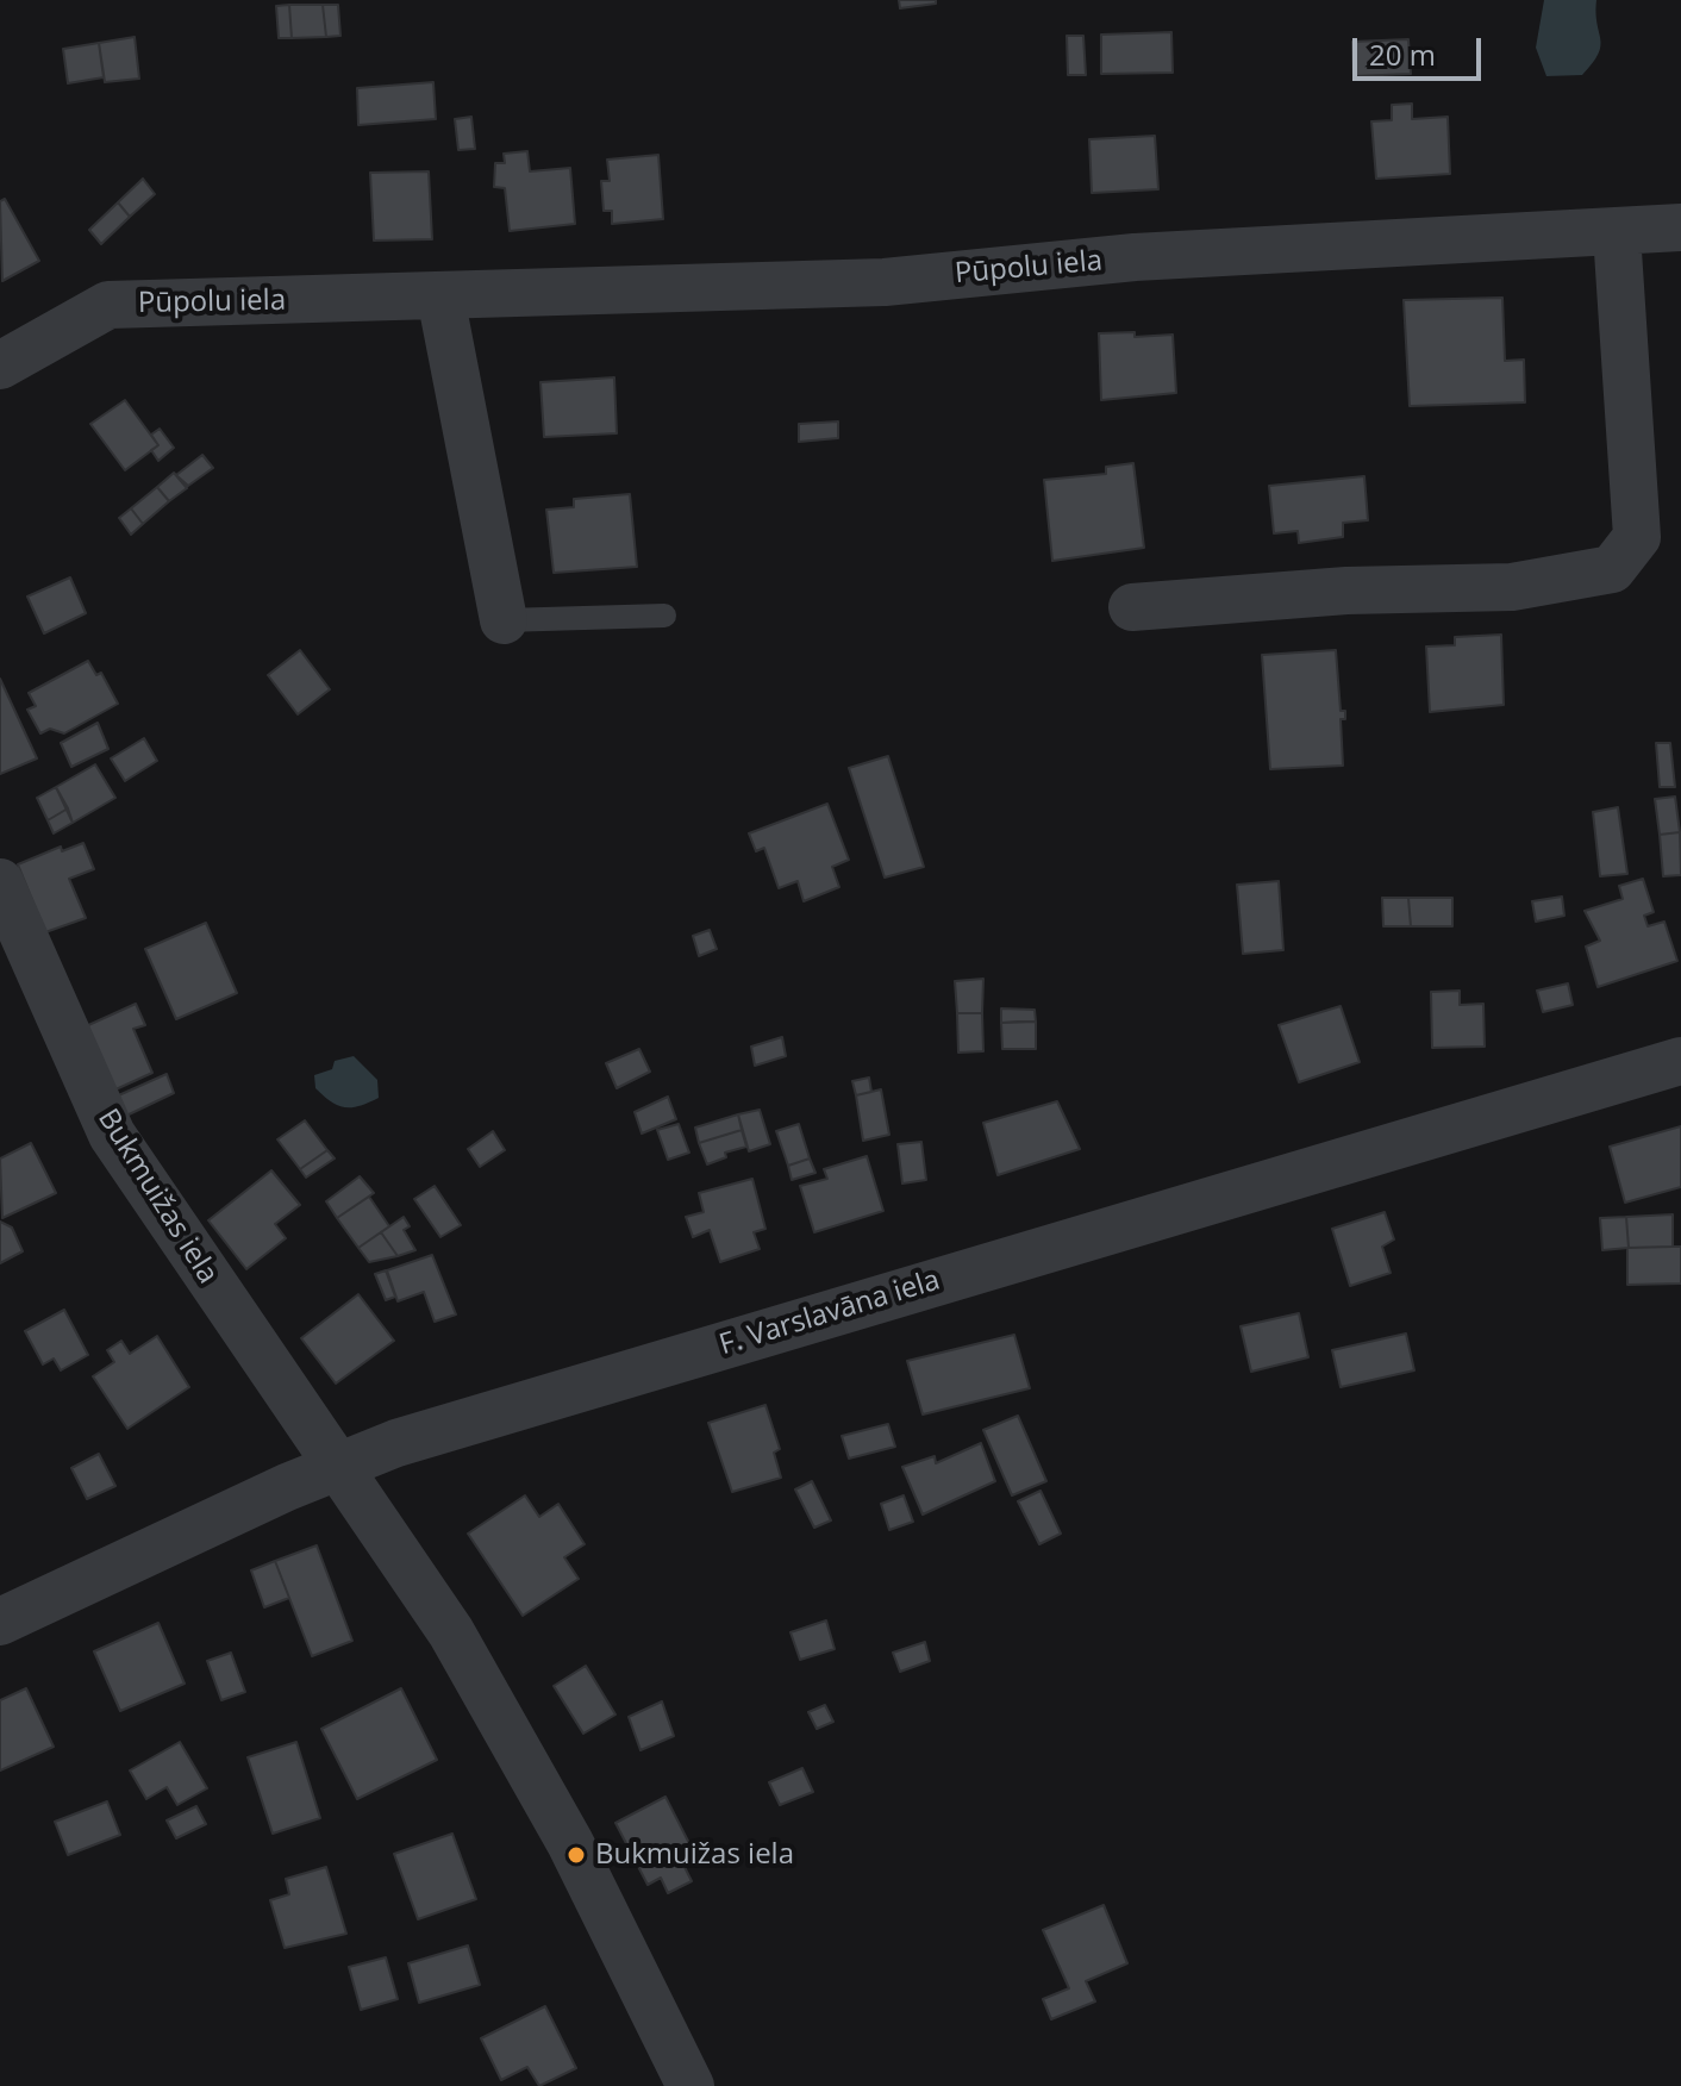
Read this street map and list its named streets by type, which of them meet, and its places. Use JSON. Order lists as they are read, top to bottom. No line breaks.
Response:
{"streets":{"street":["Pūpolu iela","Bukmuižas iela","F. Varslavāna iela"]},"crossings":[["Bukmuižas iela","F. Varslavāna iela"]],"places":["Bukmuižas iela"],"scale_bar":"20 m"}
